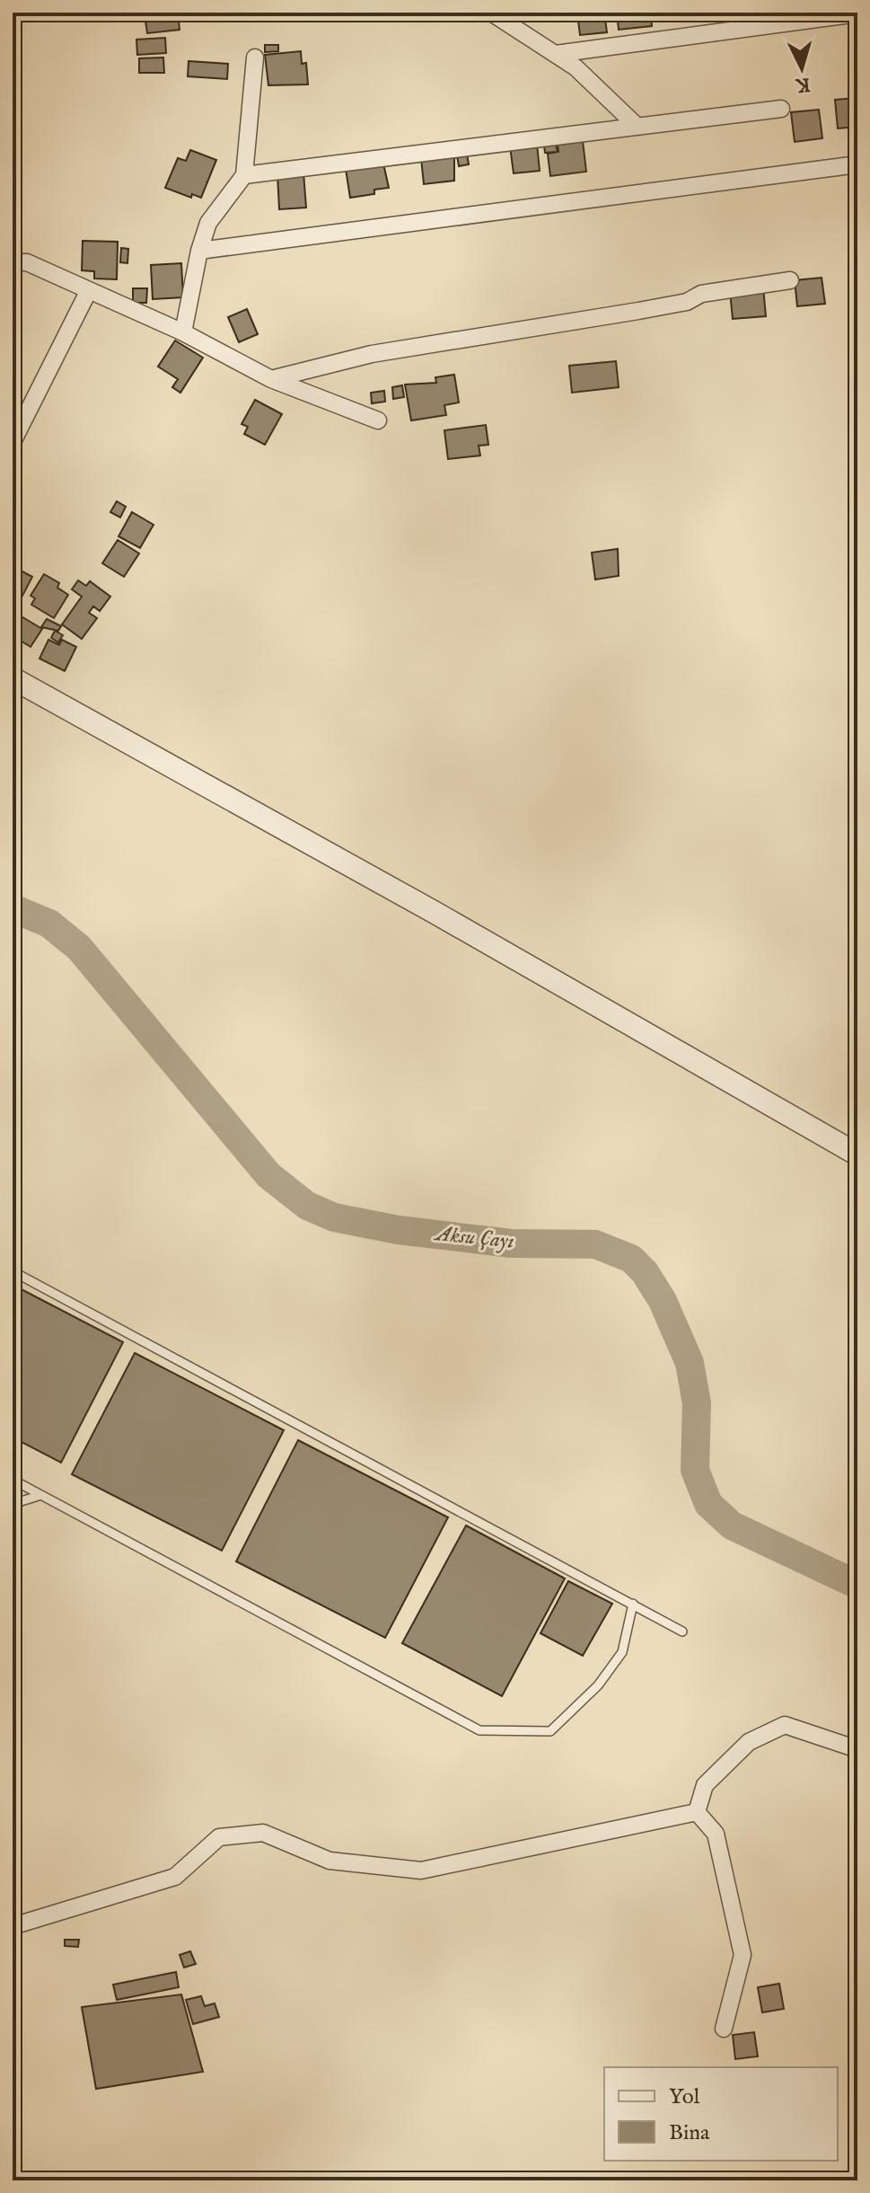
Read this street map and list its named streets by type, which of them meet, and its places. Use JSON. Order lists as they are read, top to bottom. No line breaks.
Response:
{"water":["Aksu Çayı"],"legend":["Yol","Bina"],"north":"bottom"}
